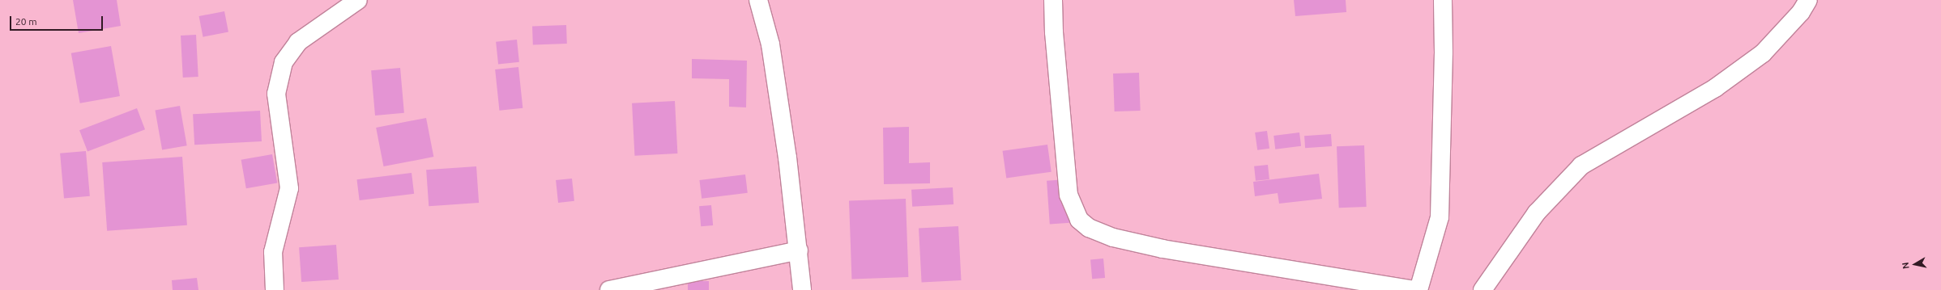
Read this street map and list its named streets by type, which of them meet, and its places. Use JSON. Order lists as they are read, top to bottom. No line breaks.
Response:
{"scale_bar":"20 m","north":"left"}
